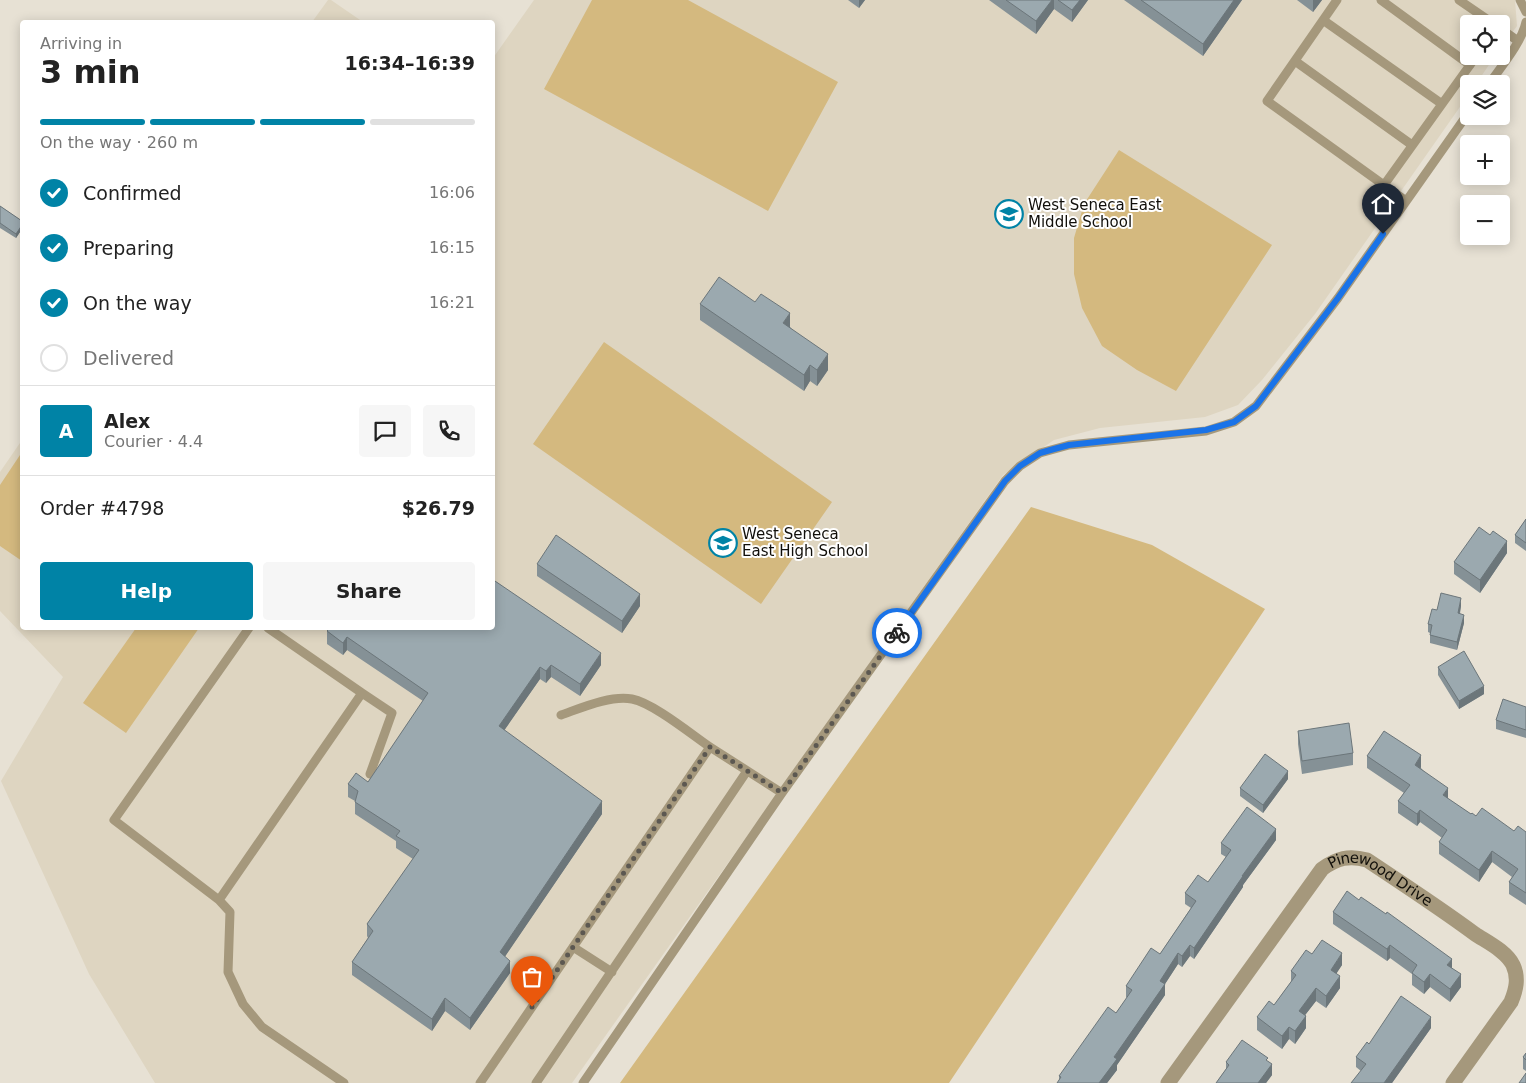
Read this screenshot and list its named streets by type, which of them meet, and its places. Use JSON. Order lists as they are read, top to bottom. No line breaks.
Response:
{"streets":{"street":["Pinewood Drive"]},"places":{"school or university":["West Seneca East Middle School","West Seneca East High School"]},"page":{"map_buttons":["+","−"],"heading":["3 min","Arriving in","16:34–16:39"],"panel":["Alex","Courier · 4.4","Order #4798","$26.79"],"bar":"On the way · 260 m","list":[["Confirmed","16:06"],["Preparing","16:15"],["On the way","16:21"],"Delivered"],"round":"A","buttons":["Help","Share"]}}
